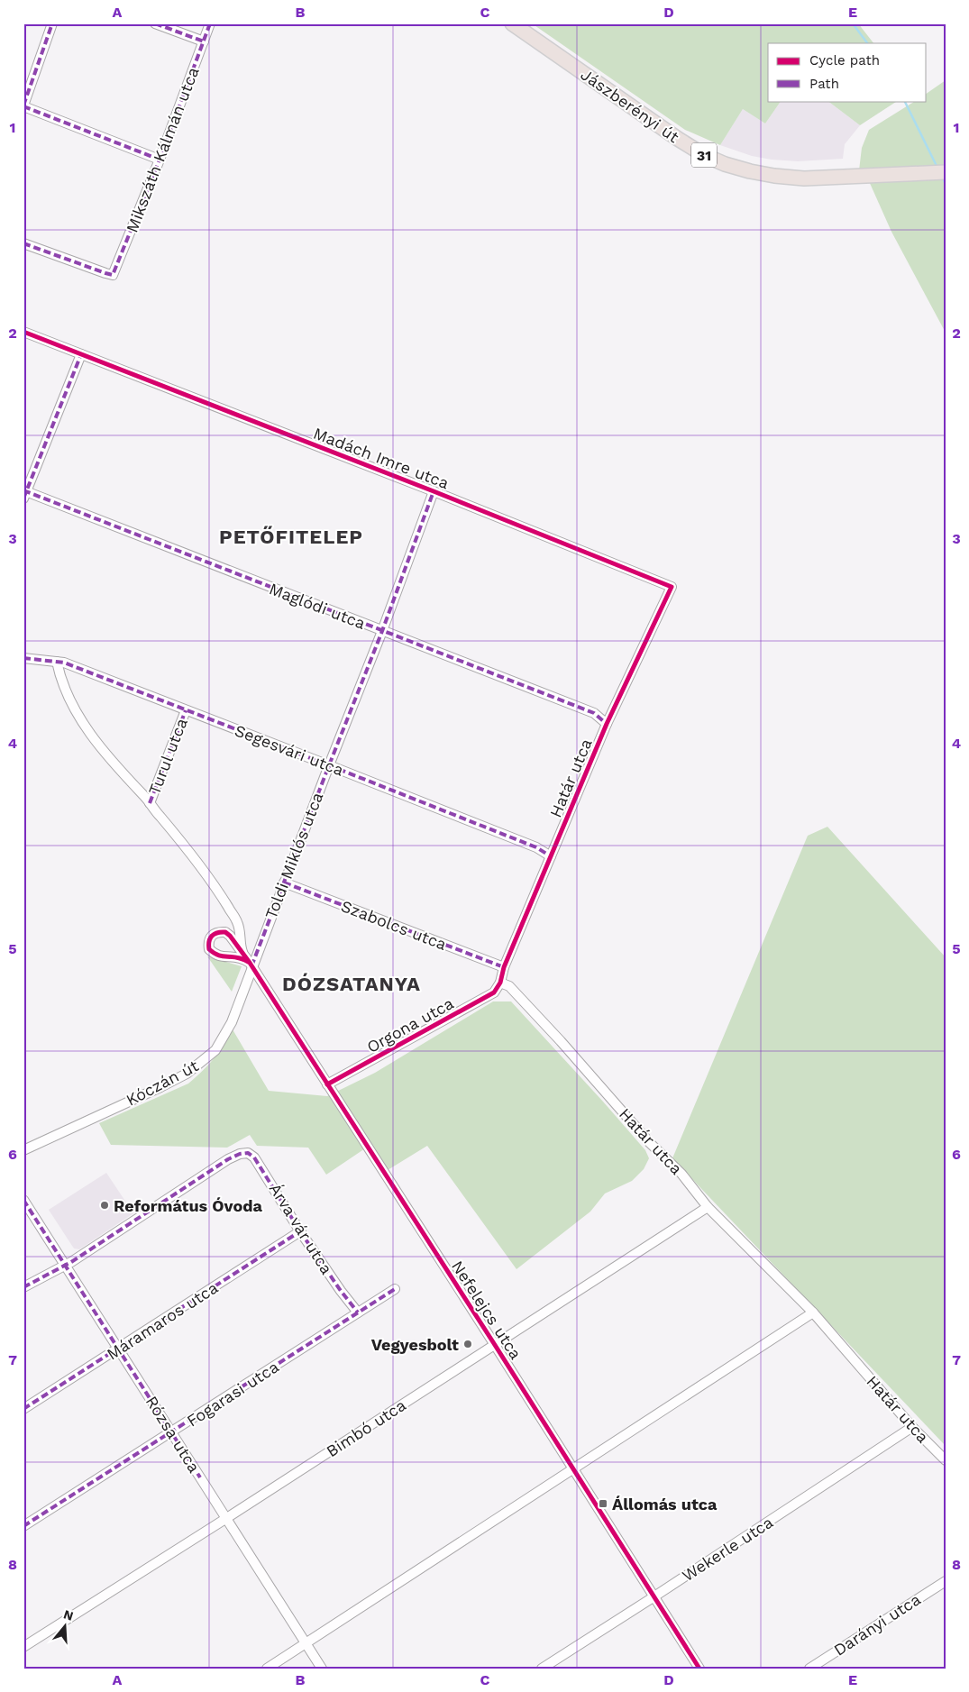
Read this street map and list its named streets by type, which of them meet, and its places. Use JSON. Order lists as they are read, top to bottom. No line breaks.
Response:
{"streets":{"main road":["Jászberényi út","31"],"street":["Mikszáth Kálmán utca","Madách Imre utca","Maglódi utca","Segesvári utca","Turul utca","Határ utca","Toldi Miklós utca","Szabolcs utca","Orgona utca","Kóczán út","Árva vár utca","Nefelejcs utca","Máramaros utca","Fogarasi utca","Bimbó utca","Rózsa utca","Wekerle utca","Darányi utca"]},"crossings":[["Madách Imre utca","Határ utca"],["Madách Imre utca","Toldi Miklós utca"],["Maglódi utca","Határ utca"],["Maglódi utca","Toldi Miklós utca"],["Segesvári utca","Turul utca"],["Segesvári utca","Határ utca"],["Segesvári utca","Toldi Miklós utca"],["Határ utca","Szabolcs utca"],["Határ utca","Orgona utca"],["Határ utca","Bimbó utca"],["Határ utca","Wekerle utca"],["Toldi Miklós utca","Szabolcs utca"],["Toldi Miklós utca","Kóczán út"],["Toldi Miklós utca","Nefelejcs utca"],["Orgona utca","Nefelejcs utca"],["Kóczán út","Nefelejcs utca"],["Árva vár utca","Máramaros utca"],["Árva vár utca","Fogarasi utca"],["Árva vár utca","Rózsa utca"],["Nefelejcs utca","Bimbó utca"],["Nefelejcs utca","Wekerle utca"],["Máramaros utca","Rózsa utca"],["Fogarasi utca","Rózsa utca"],["Bimbó utca","Rózsa utca"]],"districts":["PETŐFITELEP","DÓZSATANYA"],"places":{"other":["Református Óvoda","Vegyesbolt"],"transit":["Állomás utca"]},"legend":["Cycle path","Path"],"north":"top","grid":{"columns":["A","B","C","D","E"],"rows":["1","2","3","4","5","6","7","8"]}}
